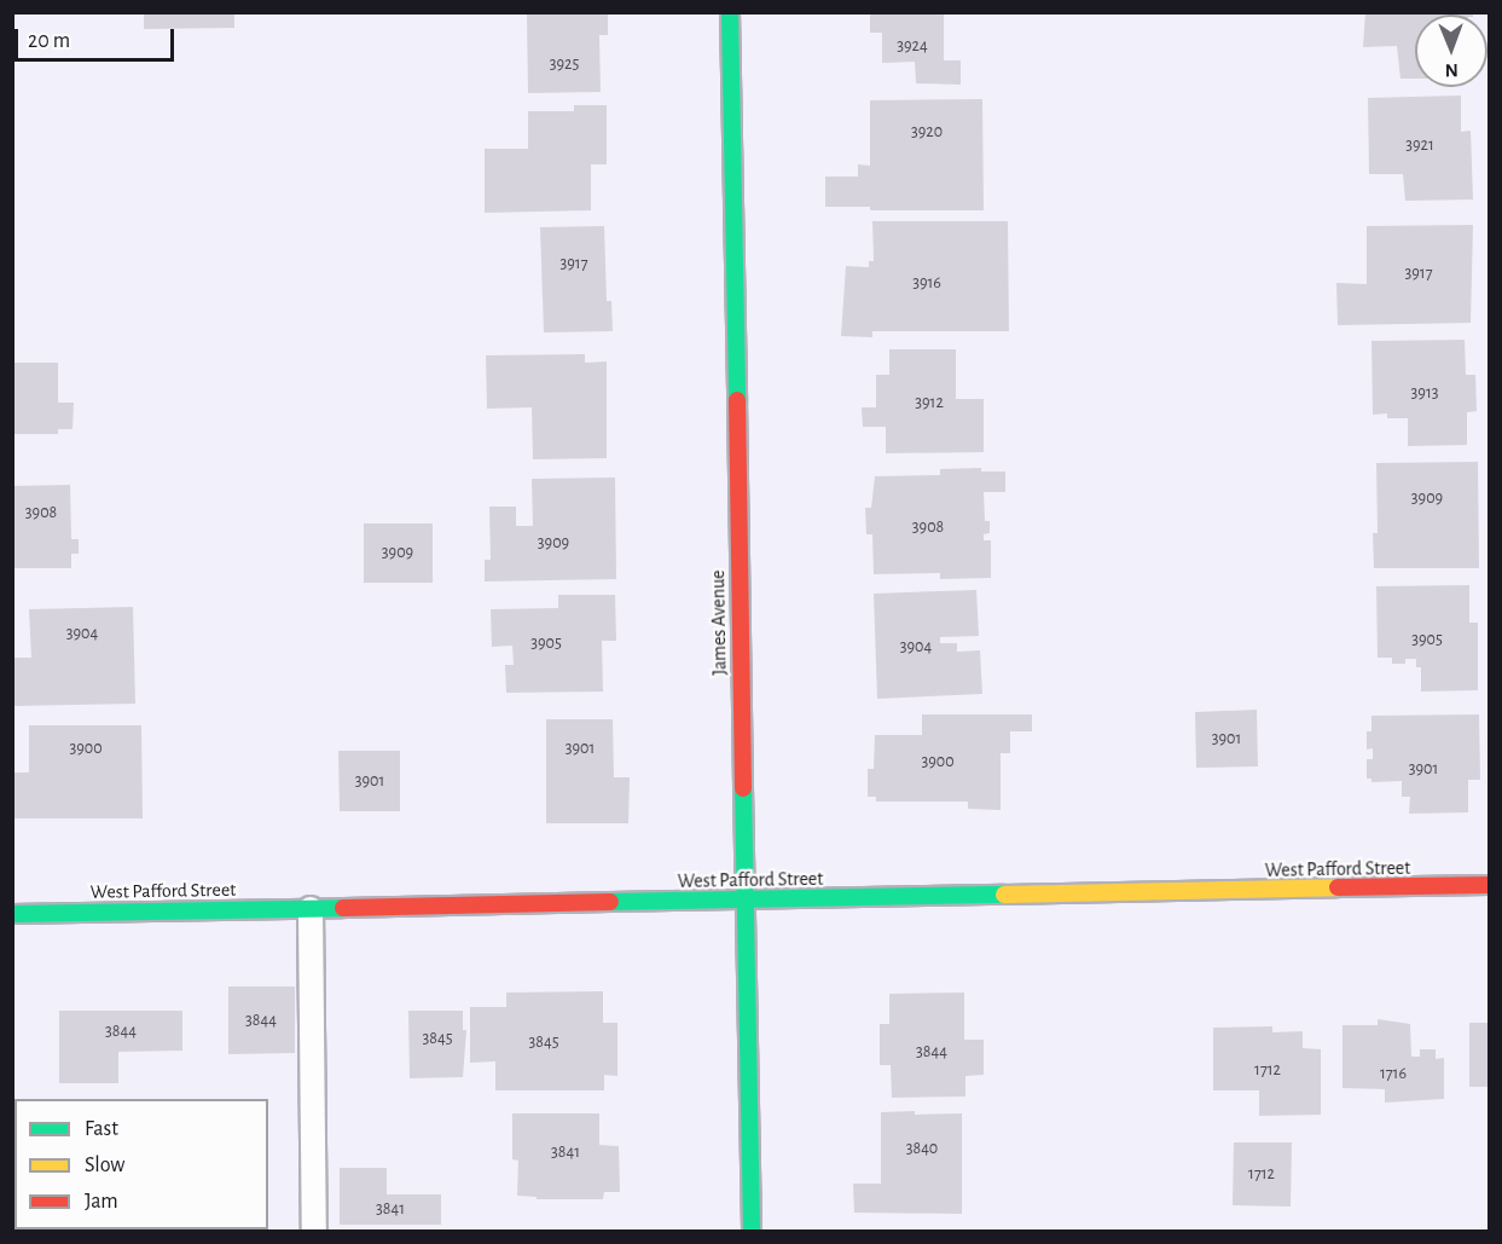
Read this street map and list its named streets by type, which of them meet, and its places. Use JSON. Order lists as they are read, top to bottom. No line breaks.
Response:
{"streets":{"street":["James Avenue","West Pafford Street"]},"crossings":[["James Avenue","West Pafford Street"]],"house_numbers":["3924","3925","3920","3921","3917","3917","3916","3913","3912","3909","3908","3908","3909","3909","3904","3905","3905","3904","3901","3900","3901","3900","3901","3901","3844","3844","3845","3845","3844","1712","1716","3840","3841","1712","3841"],"legend":["Fast","Slow","Jam"],"scale_bar":"20 m","north":"bottom"}
